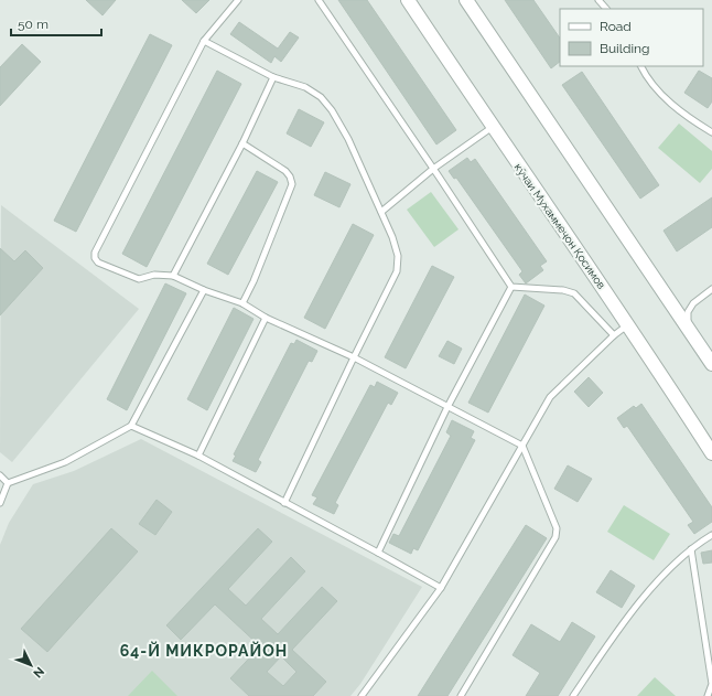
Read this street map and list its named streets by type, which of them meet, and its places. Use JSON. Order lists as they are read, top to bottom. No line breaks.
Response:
{"streets":{"street":["кӯчаи Мухаммеҷон Қосимов"]},"districts":["64-Й МИКРОРАЙОН"],"legend":["Road","Building"],"scale_bar":"50 m","north":"bottom right"}
